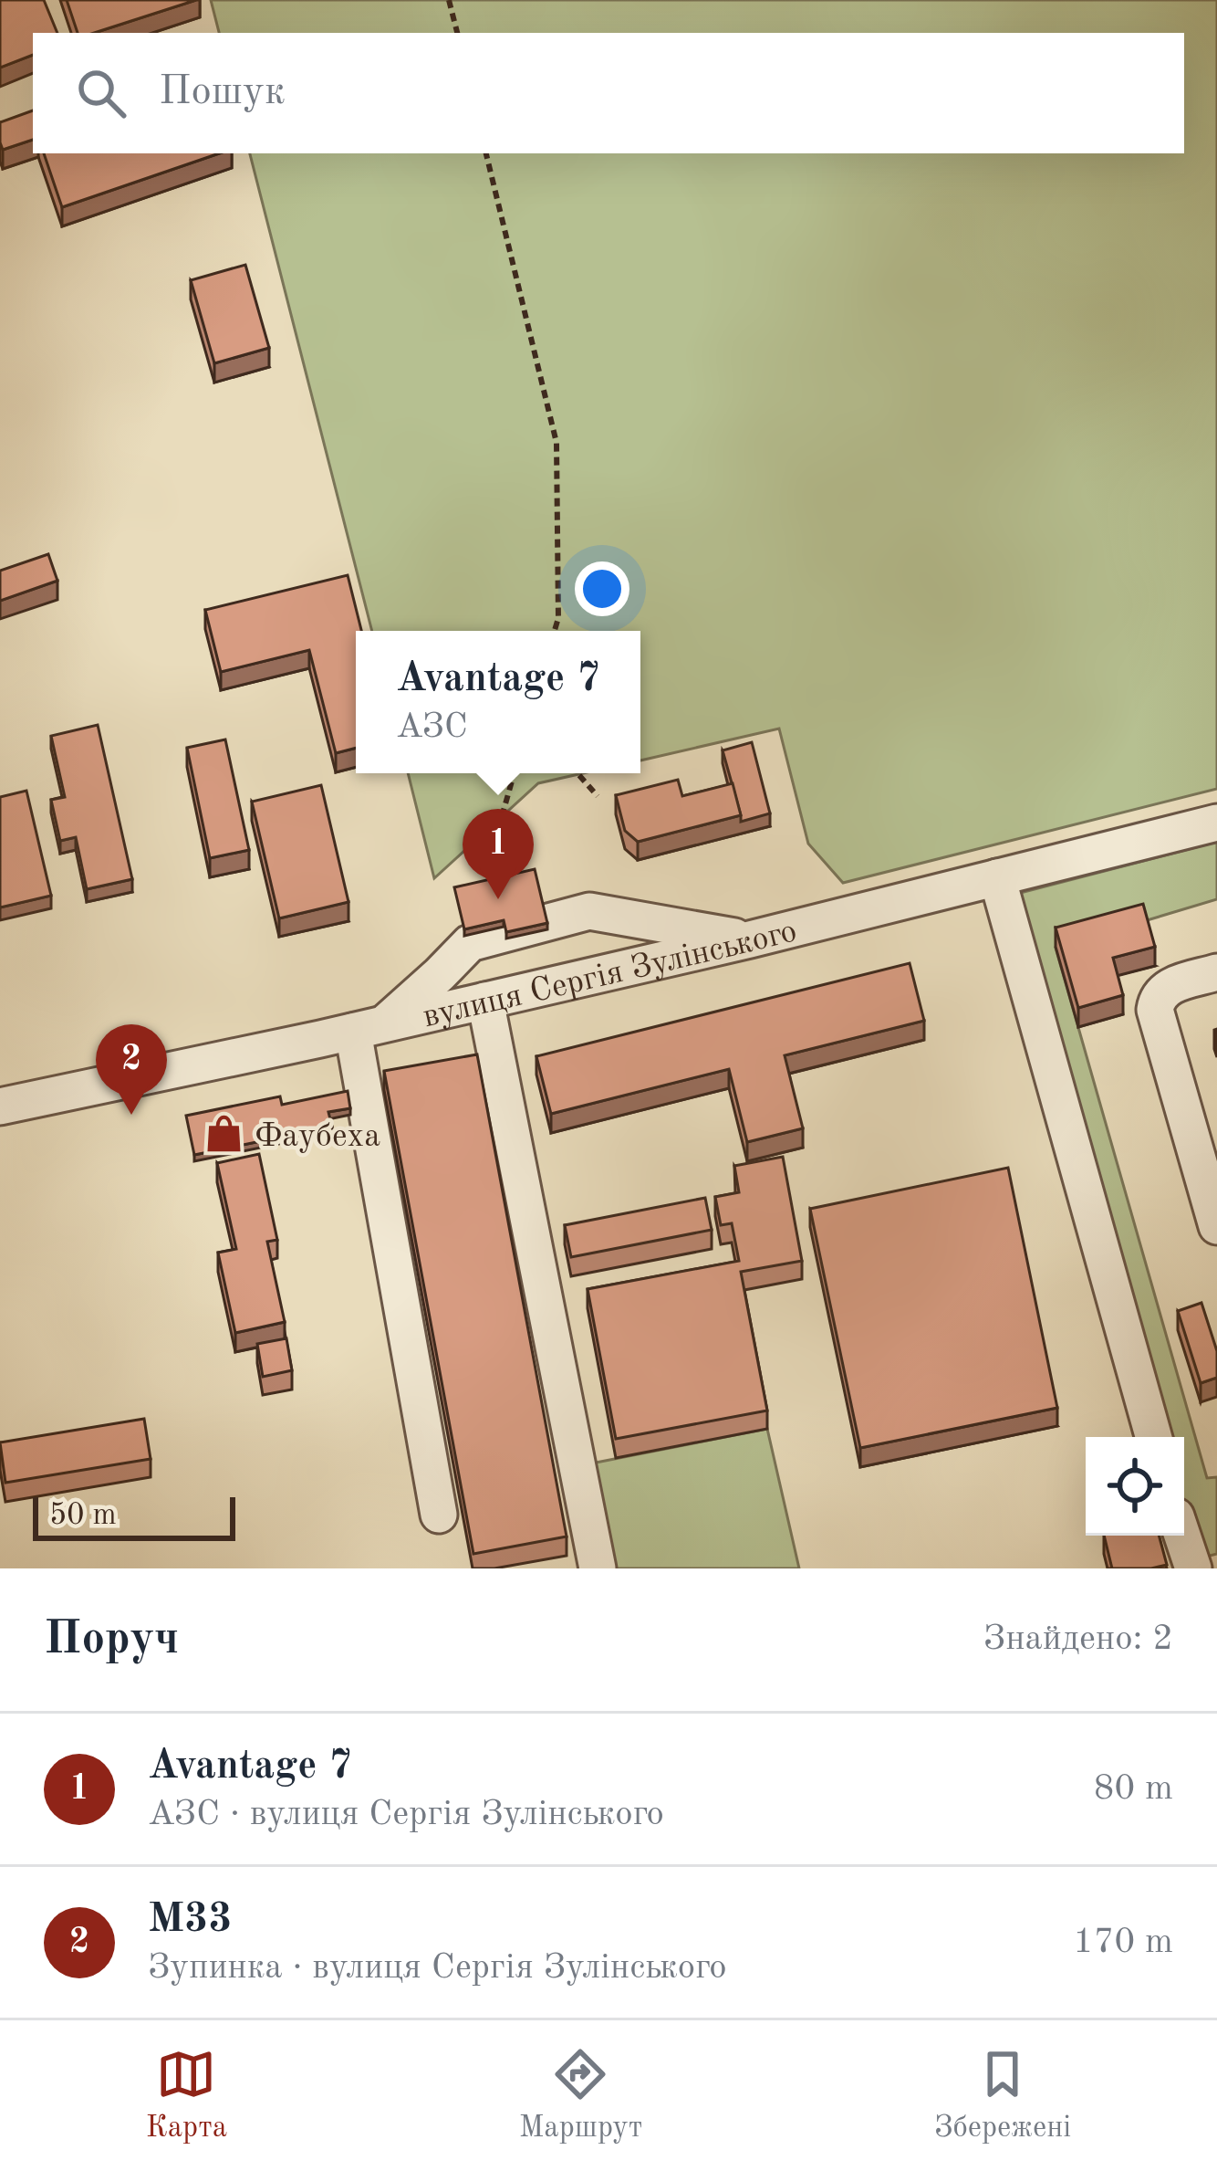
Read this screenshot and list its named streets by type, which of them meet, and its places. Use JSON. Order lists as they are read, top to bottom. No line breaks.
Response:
{"streets":{"street":["вулиця Сергія Зулінського"]},"places":{"shop":["Фаубеха"]},"scale_bar":"50 m","page":{"search":"Пошук","popup":["Avantage 7","АЗС"],"pins":["1","2"],"scale":"50 m","heading":["Поруч","Знайдено: 2"],"list":[{"mark":"1","name":"Avantage 7","note":"АЗС · вулиця Сергія Зулінського","value":"80 m"},{"mark":"2","name":"М33","note":"Зупинка · вулиця Сергія Зулінського","value":"170 m"}],"nav":["Карта","Маршрут","Збережені"]}}
